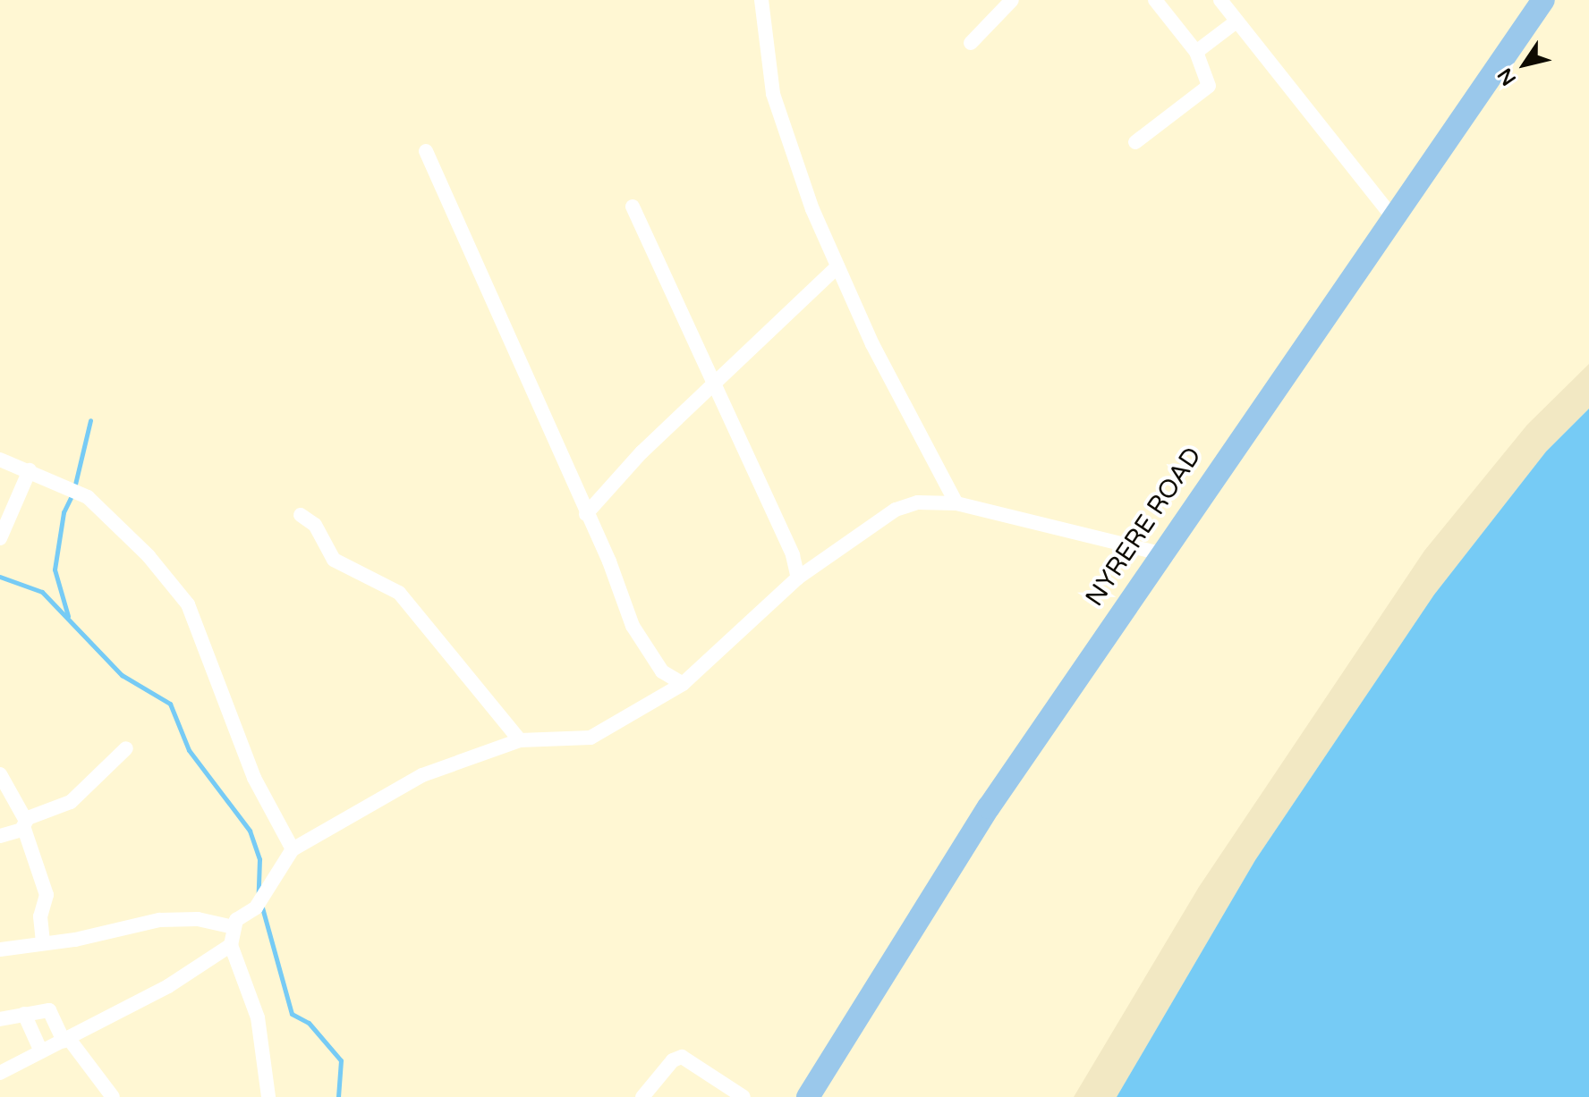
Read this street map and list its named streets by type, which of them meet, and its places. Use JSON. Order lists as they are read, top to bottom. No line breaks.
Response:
{"streets":{"main road":["NYRERE ROAD"]},"north":"bottom left"}
